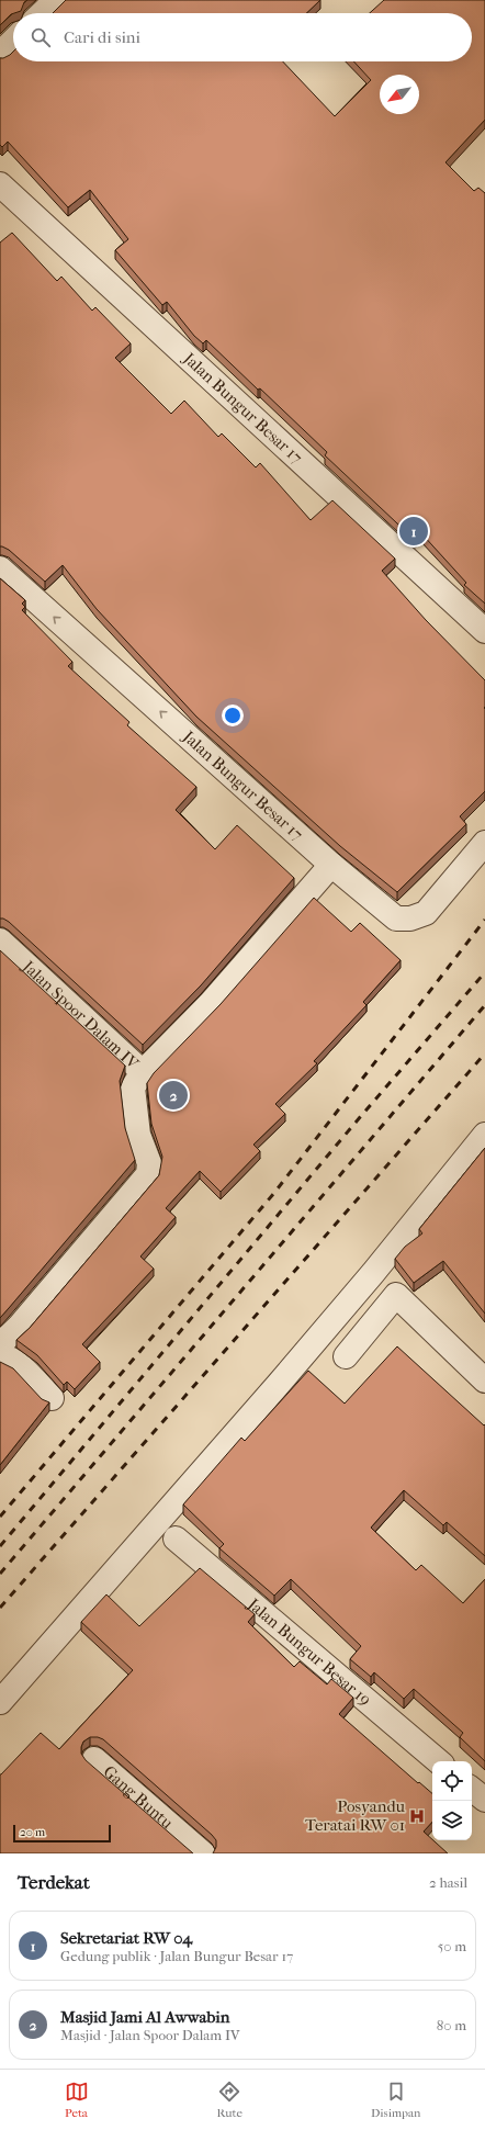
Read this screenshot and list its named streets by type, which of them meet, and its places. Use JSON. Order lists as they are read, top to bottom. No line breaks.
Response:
{"streets":{"street":["Jalan Bungur Besar 17","Jalan Spoor Dalam IV","Jalan Bungur Besar 19","Gang Buntu"]},"places":{"hospital":["Posyandu Teratai RW 01"]},"scale_bar":"20 m","north":"bottom left","page":{"search":"Cari di sini","pins":["1","2"],"scale":"20 m","heading":["Terdekat","2 hasil"],"list":[{"mark":"1","name":"Sekretariat RW 04","note":"Gedung publik · Jalan Bungur Besar 17","value":"50 m"},{"mark":"2","name":"Masjid Jami Al Awwabin","note":"Masjid · Jalan Spoor Dalam IV","value":"80 m"}],"nav":["Peta","Rute","Disimpan"]}}
